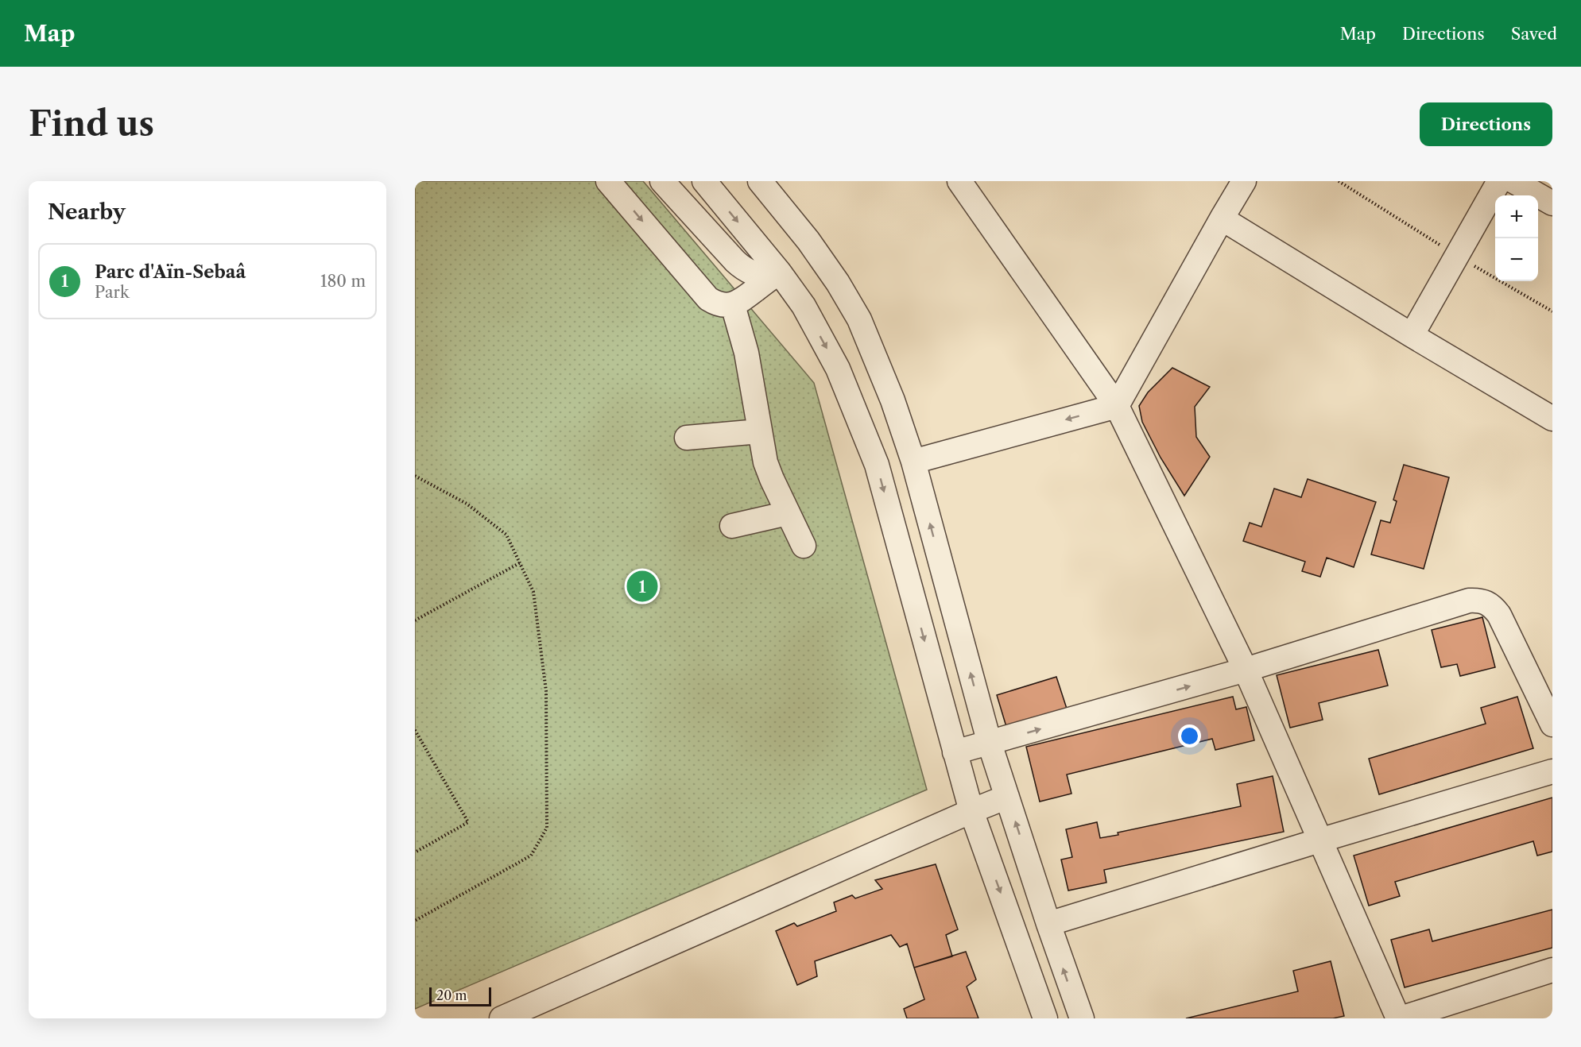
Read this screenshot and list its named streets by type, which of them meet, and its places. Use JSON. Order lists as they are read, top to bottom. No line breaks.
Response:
{"scale_bar":"20 m","page":{"header":"Map","nav":["Map","Directions","Saved"],"buttons":"Directions","title":"Find us","heading":"Nearby","map_buttons":["+","−"],"list":[{"mark":"1","name":"Parc d'Aïn-Sebaâ","note":"Park","value":"180 m"}],"pins":"1","scale":"20 m"}}
